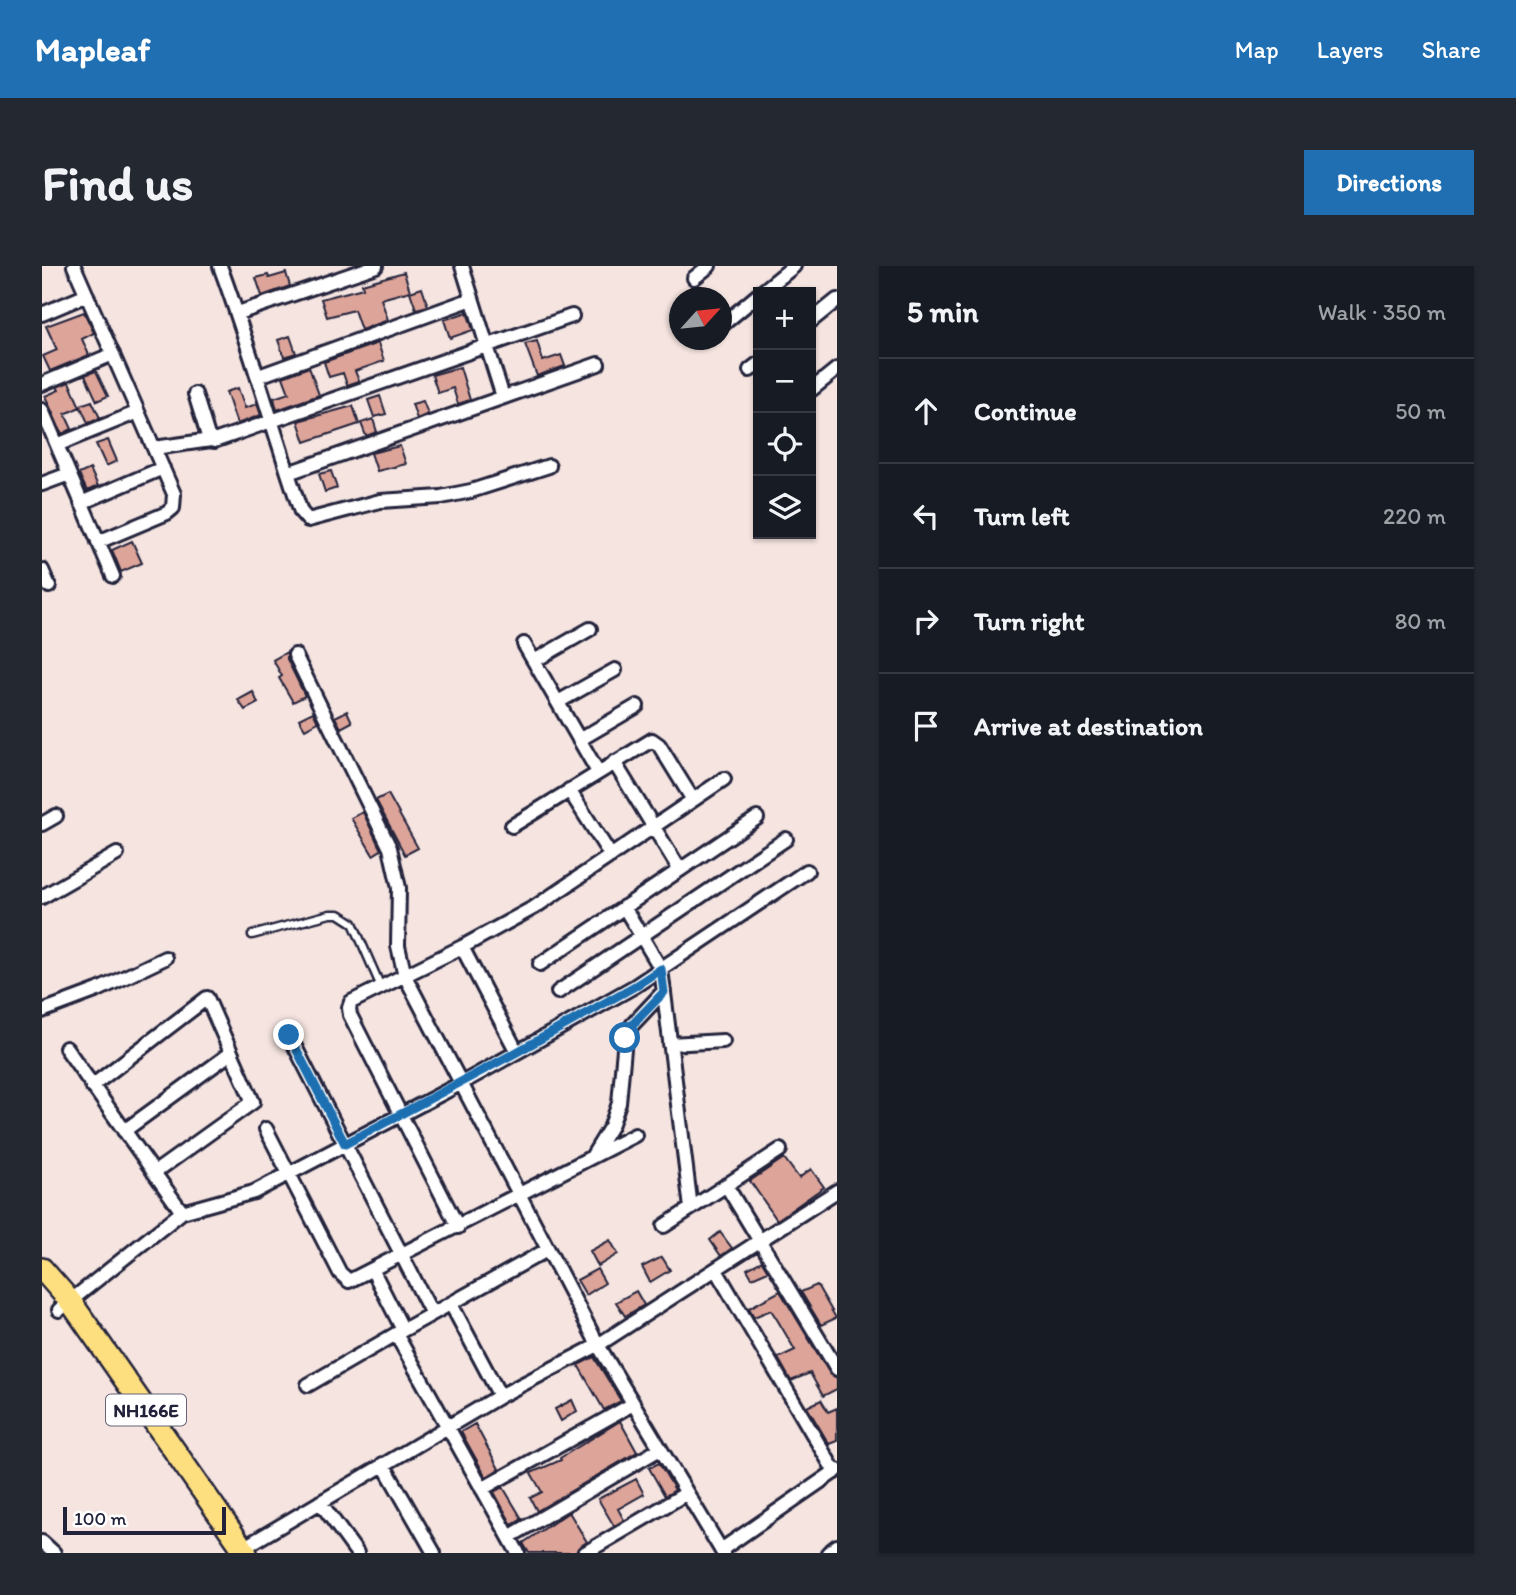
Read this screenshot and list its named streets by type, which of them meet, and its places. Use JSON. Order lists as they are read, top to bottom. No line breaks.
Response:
{"streets":{"highway":["NH166E"]},"scale_bar":"100 m","north":"top right","page":{"header":"Mapleaf","nav":["Map","Layers","Share"],"buttons":"Directions","title":"Find us","heading":["5 min","Walk · 350 m"],"map_buttons":["+","−"],"list":[["Continue","50 m"],["Turn left","220 m"],["Turn right","80 m"],"Arrive at destination"],"scale":"100 m"}}
